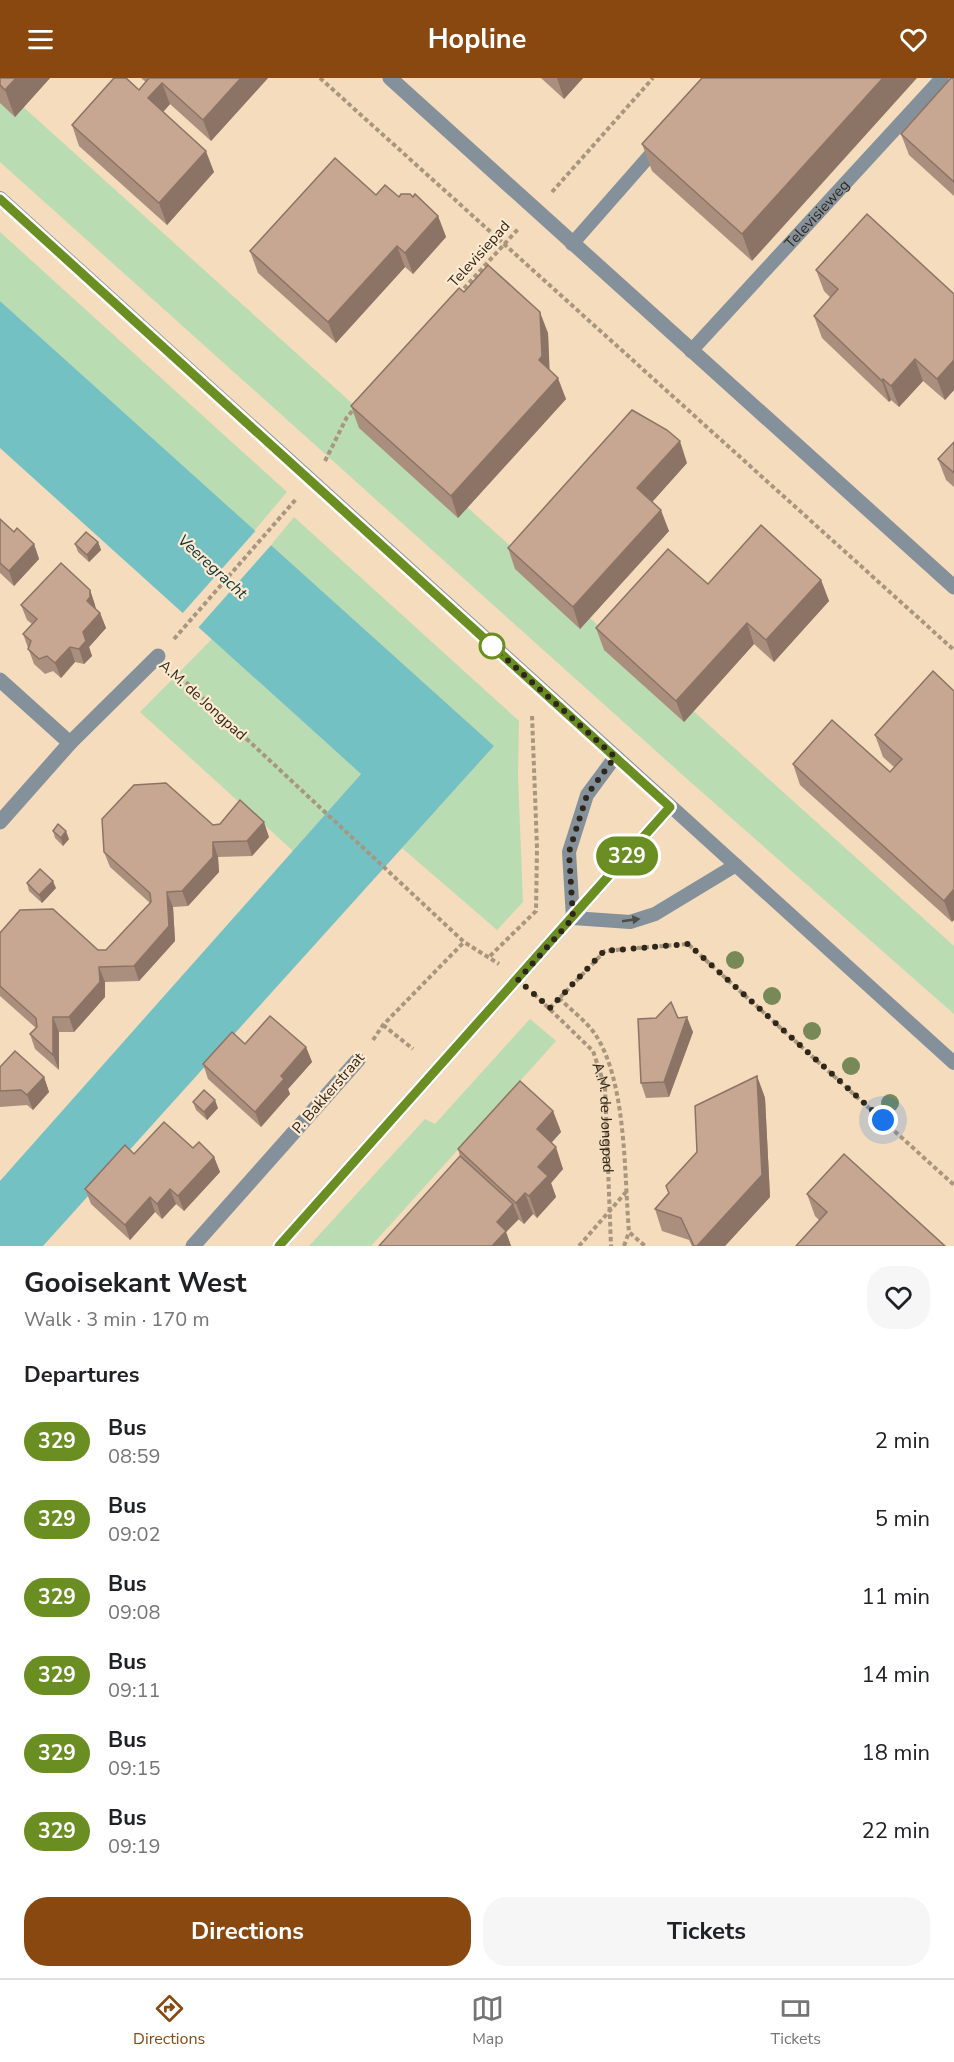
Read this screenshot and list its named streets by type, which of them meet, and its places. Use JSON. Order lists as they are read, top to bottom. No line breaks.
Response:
{"streets":{"street":["A.M. de Jongpad","P. Bakkerstraat"],"lane":["Televisieweg"],"path":["Televisiepad"]},"crossings":[["A.M. de Jongpad","P. Bakkerstraat"]],"water":["Veeregracht"],"lines":["bus line 329"],"page":{"header":"Hopline","on_map":"329","heading":[["Gooisekant West","Walk · 3 min · 170 m"],"Departures"],"list":[{"mark":"329","name":"Bus","note":"08:59","value":"2 min"},{"mark":"329","name":"Bus","note":"09:02","value":"5 min"},{"mark":"329","name":"Bus","note":"09:08","value":"11 min"},{"mark":"329","name":"Bus","note":"09:11","value":"14 min"},{"mark":"329","name":"Bus","note":"09:15","value":"18 min"},{"mark":"329","name":"Bus","note":"09:19","value":"22 min"}],"buttons":["Directions","Tickets"],"tabs":["Directions","Map","Tickets"]}}
